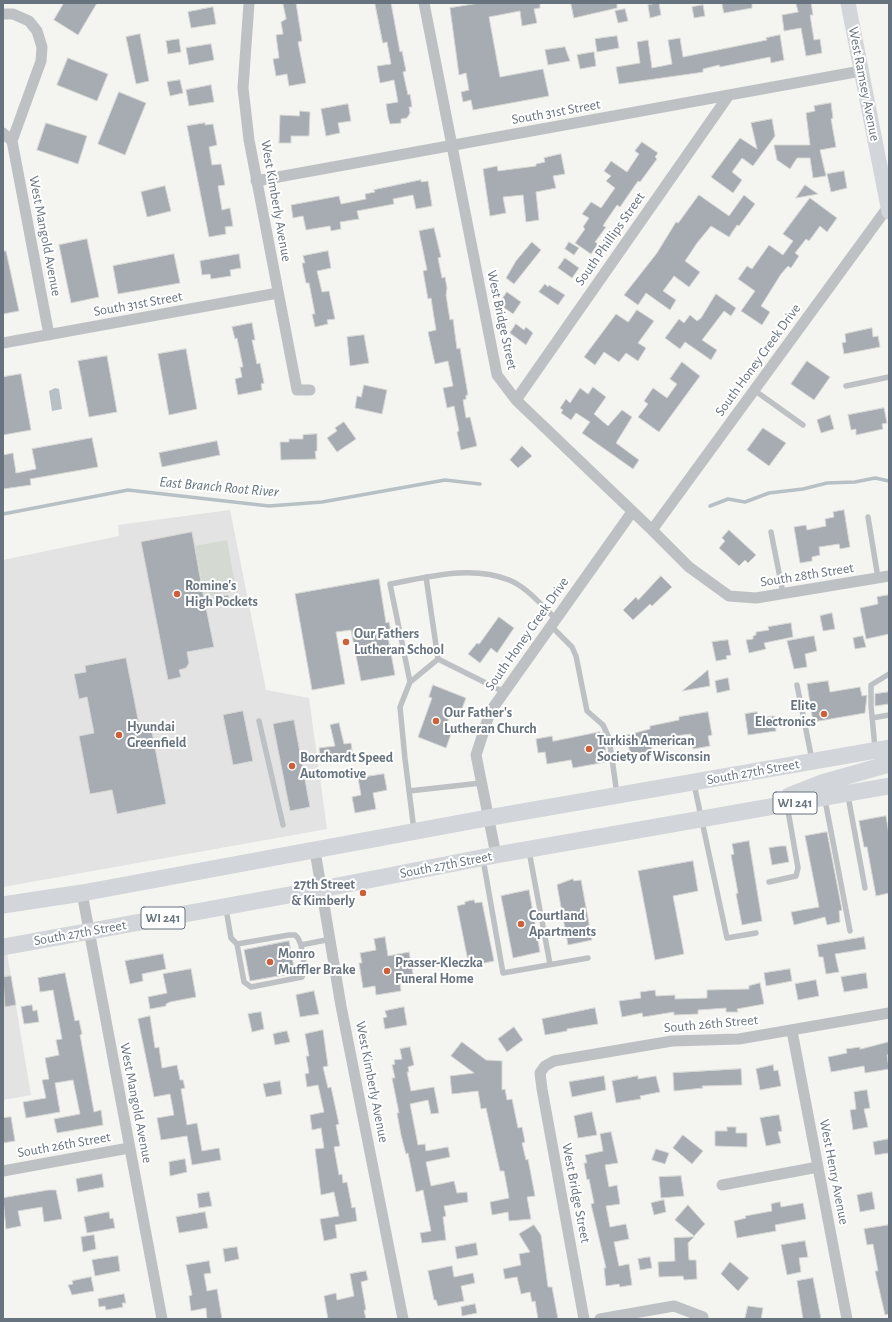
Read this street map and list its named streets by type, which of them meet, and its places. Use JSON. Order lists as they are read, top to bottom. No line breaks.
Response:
{"streets":{"main road":["South 27th Street","WI 241"],"street":["West Ramsey Avenue","South 31st Street","West Kimberly Avenue","West Mangold Avenue","South Phillips Street","West Bridge Street","South Honey Creek Drive","South 28th Street","South 26th Street","West Henry Avenue"]},"crossings":[["West Ramsey Avenue","South 31st Street"],["West Ramsey Avenue","South Honey Creek Drive"],["South 31st Street","West Kimberly Avenue"],["South 31st Street","West Mangold Avenue"],["South 31st Street","South Phillips Street"],["South 31st Street","West Bridge Street"],["West Kimberly Avenue","South 27th Street"],["West Mangold Avenue","South 27th Street"],["West Mangold Avenue","South 26th Street"],["South Phillips Street","West Bridge Street"],["West Bridge Street","South Honey Creek Drive"],["West Bridge Street","South 28th Street"],["West Bridge Street","South 26th Street"],["South Honey Creek Drive","South 27th Street"],["South 27th Street","WI 241"],["South 26th Street","West Henry Avenue"]],"water":["East Branch Root River"],"places":["Romine's High Pockets","Our Fathers Lutheran School","Elite Electronics","Our Father's Lutheran Church","Hyundai Greenfield","Turkish American Society of Wisconsin","Borchardt Speed Automotive","27th Street & Kimberly","Courtland Apartments","Monro Muffler Brake","Prasser-Kleczka Funeral Home"]}
